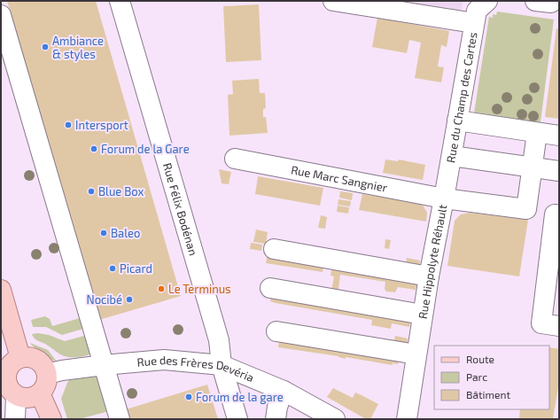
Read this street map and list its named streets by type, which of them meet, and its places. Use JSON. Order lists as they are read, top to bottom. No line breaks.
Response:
{"streets":{"street":["Rue du Champ des Cartes","Rue Marc Sangnier","Rue Félix Bodénan","Rue Hippolyte Réhault","Rue des Frères Devéria"]},"crossings":[["Rue du Champ des Cartes","Rue Marc Sangnier"],["Rue du Champ des Cartes","Rue Hippolyte Réhault"],["Rue Marc Sangnier","Rue Hippolyte Réhault"],["Rue Félix Bodénan","Rue des Frères Devéria"]],"places":["Ambiance & styles","Intersport","Forum de la Gare","Blue Box","Baleo","Picard","Le Terminus","Nocibé","Forum de la gare"],"legend":["Route","Parc","Bâtiment"]}
